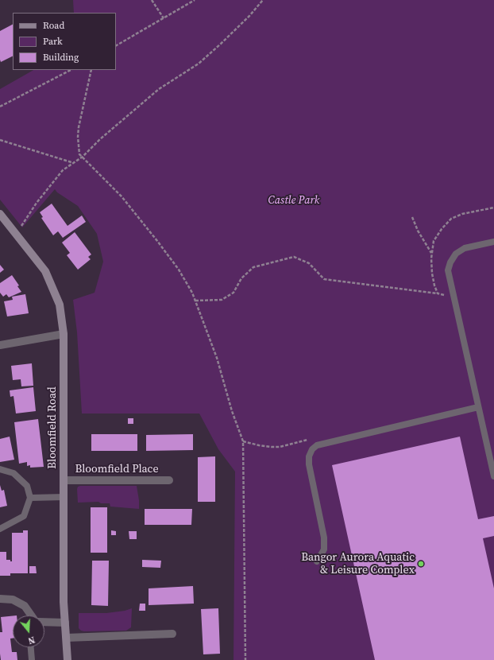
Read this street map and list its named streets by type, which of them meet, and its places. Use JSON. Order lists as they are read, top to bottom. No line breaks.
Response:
{"streets":{"street":["Bloomfield Road","Bloomfield Place"]},"crossings":[["Bloomfield Road","Bloomfield Place"]],"parks":["Castle Park"],"places":["Bangor Aurora Aquatic & Leisure Complex"],"legend":["Road","Park","Building"],"north":"bottom"}
